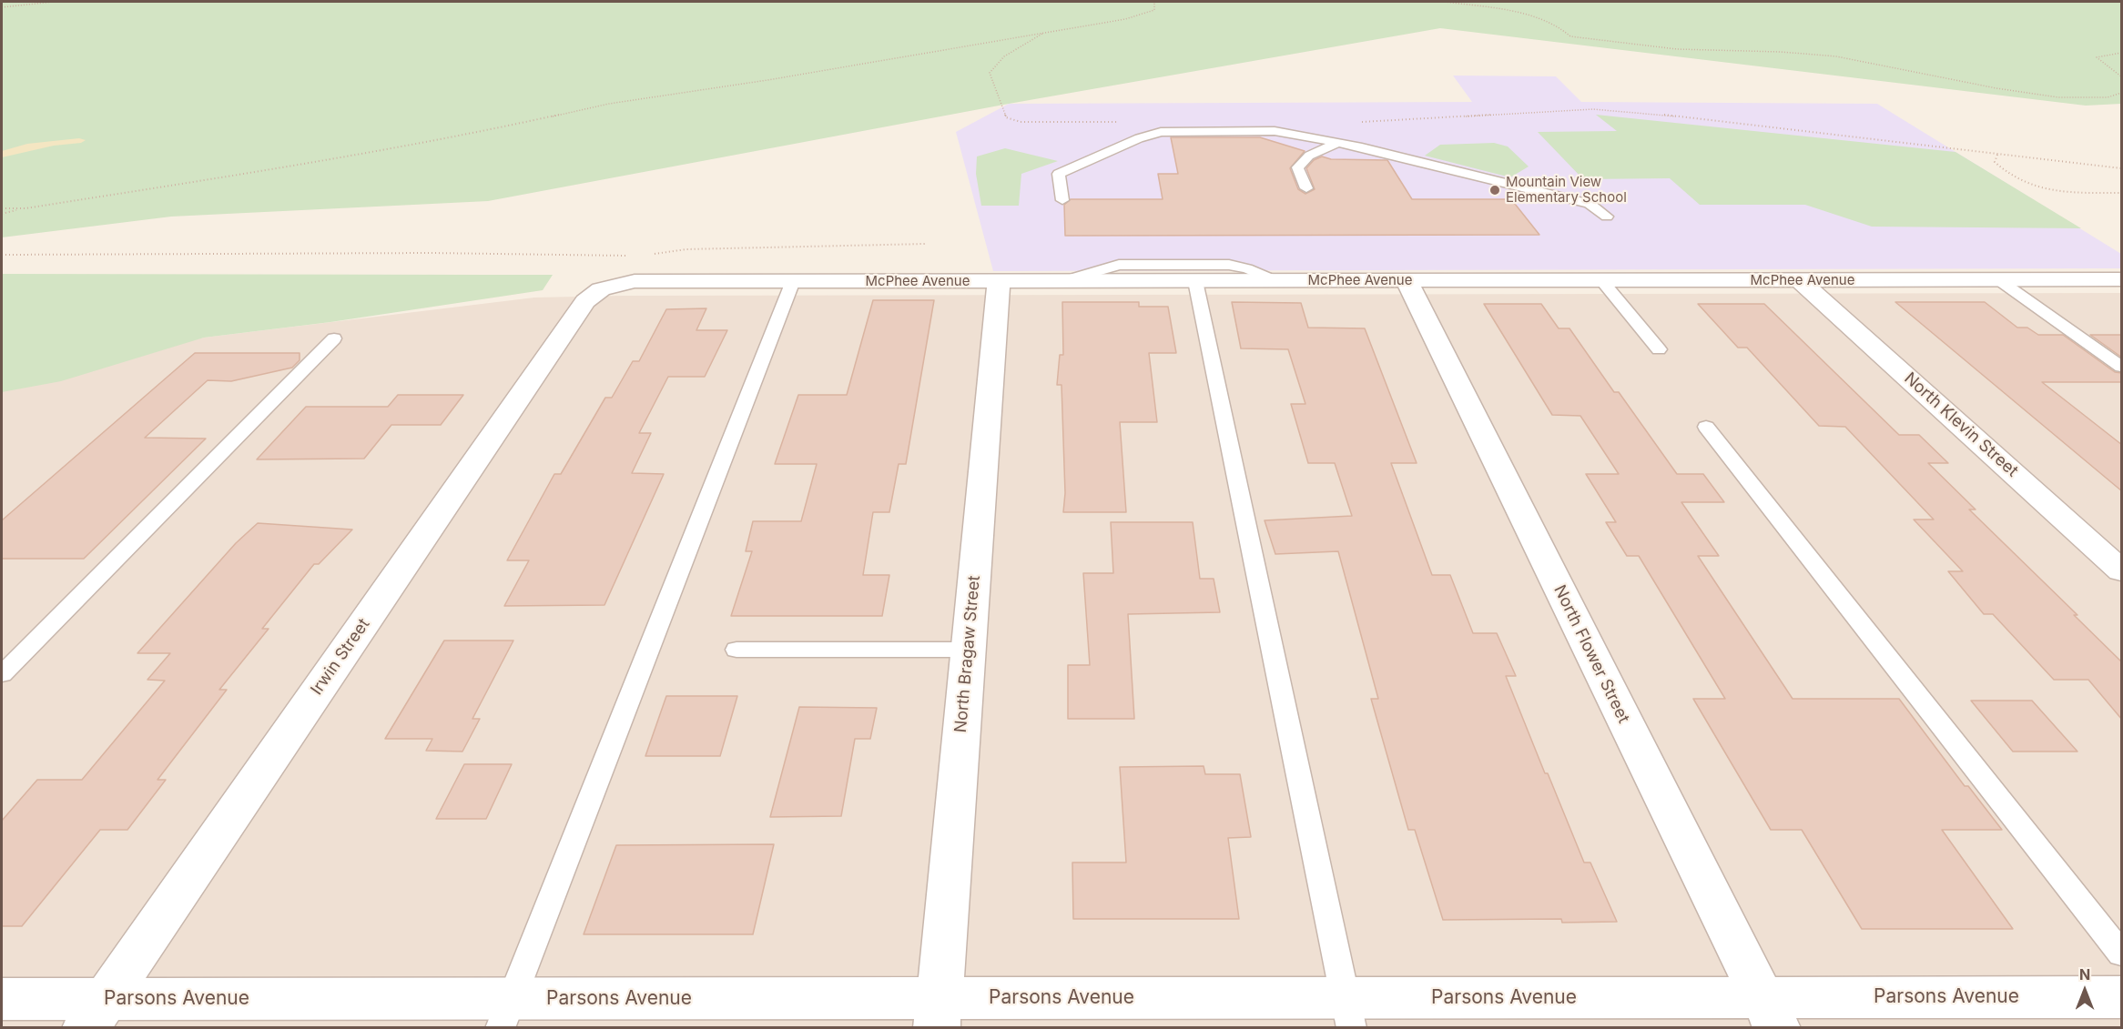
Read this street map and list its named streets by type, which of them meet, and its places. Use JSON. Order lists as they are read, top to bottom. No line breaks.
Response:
{"streets":{"street":["McPhee Avenue","North Klevin Street","North Bragaw Street","North Flower Street","Irwin Street","Parsons Avenue"]},"crossings":[["McPhee Avenue","North Klevin Street"],["McPhee Avenue","North Bragaw Street"],["McPhee Avenue","North Flower Street"],["McPhee Avenue","Irwin Street"],["North Bragaw Street","Parsons Avenue"],["North Flower Street","Parsons Avenue"],["Irwin Street","Parsons Avenue"]],"places":["Mountain View Elementary School"],"north":"top"}
